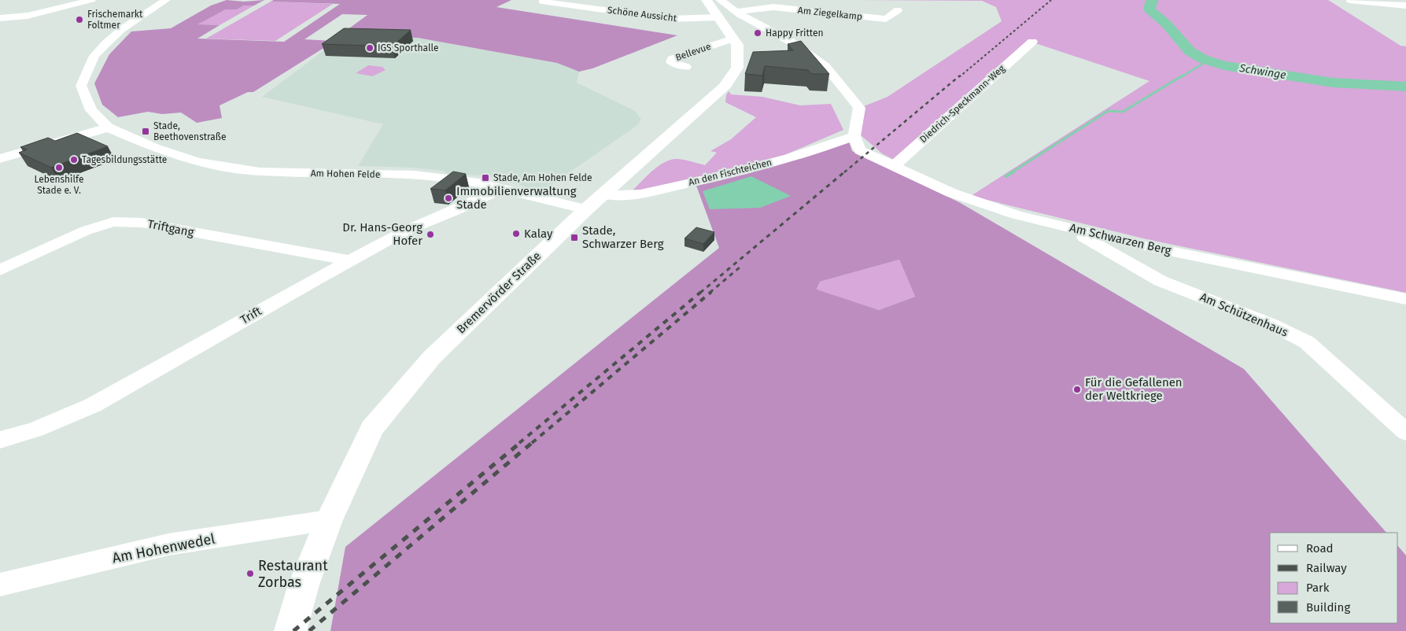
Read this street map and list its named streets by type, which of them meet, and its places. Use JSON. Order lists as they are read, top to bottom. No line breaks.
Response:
{"streets":{"main road":["Bremervörder Straße"],"street":["Am Ziegelkamp","Schöne Aussicht","Bellevue","Diedrich-Speckmann-Weg","An den Fischteichen","Am Hohen Felde","Triftgang","Am Schwarzen Berg","Am Schützenhaus","Trift","Am Hohenwedel"]},"crossings":[["Schöne Aussicht","Bremervörder Straße"],["Bellevue","Bremervörder Straße"],["Diedrich-Speckmann-Weg","Am Schwarzen Berg"],["An den Fischteichen","Am Schwarzen Berg"],["An den Fischteichen","Bremervörder Straße"],["Am Hohen Felde","Bremervörder Straße"],["Am Hohen Felde","Trift"],["Triftgang","Trift"],["Am Schwarzen Berg","Am Schützenhaus"],["Bremervörder Straße","Am Hohenwedel"]],"water":["Schwinge"],"places":{"other":["Frischemarkt Foltmer","Happy Fritten","IGS Sporthalle","Tagesbildungsstätte","Lebenshilfe Stade e. V.","Immobilienverwaltung Stade","Kalay","Dr. Hans-Georg Hofer","Für die Gefallenen der Weltkriege","Restaurant Zorbas"],"transit":["Stade, Beethovenstraße","Stade, Am Hohen Felde","Stade, Schwarzer Berg"]},"legend":["Road","Railway","Park","Building"]}
